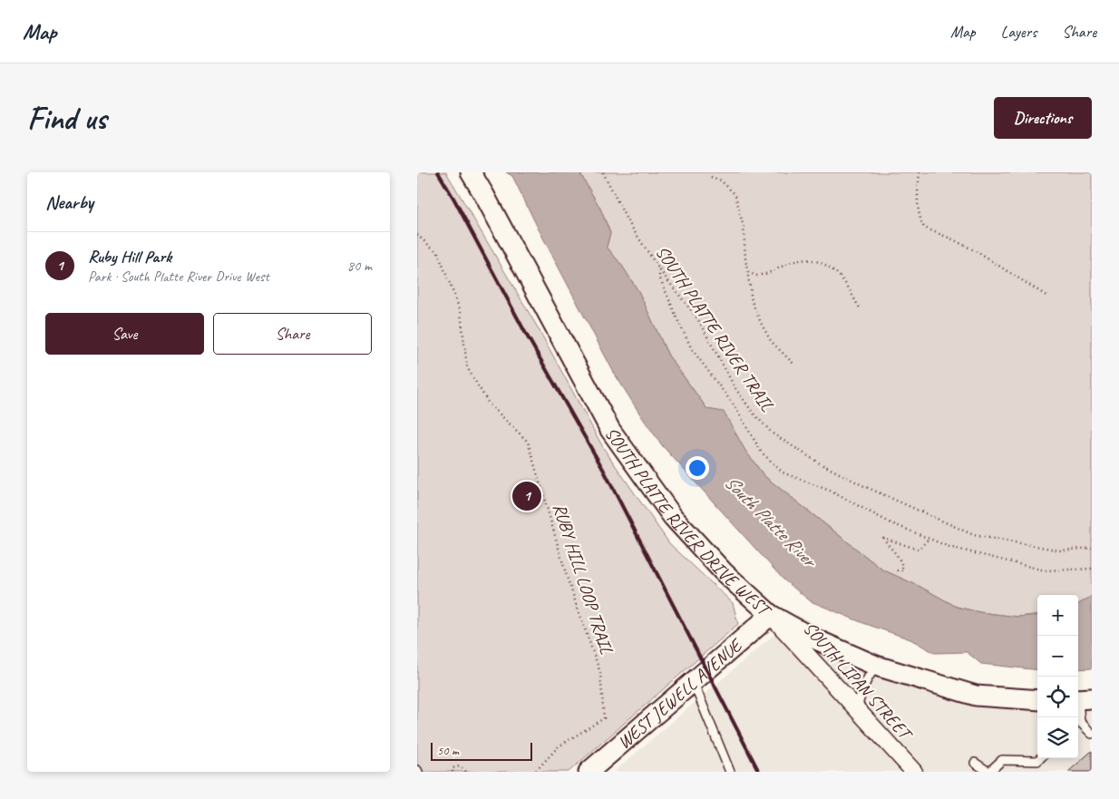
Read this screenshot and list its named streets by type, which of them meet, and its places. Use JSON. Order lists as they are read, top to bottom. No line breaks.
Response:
{"streets":{"street":["SOUTH PLATTE RIVER DRIVE WEST","SOUTH LIPAN STREET","WEST JEWELL AVENUE"],"path":["SOUTH PLATTE RIVER TRAIL","RUBY HILL LOOP TRAIL"]},"crossings":[["SOUTH PLATTE RIVER DRIVE WEST","SOUTH LIPAN STREET"],["SOUTH PLATTE RIVER DRIVE WEST","WEST JEWELL AVENUE"],["SOUTH LIPAN STREET","WEST JEWELL AVENUE"]],"water":["South Platte River"],"scale_bar":"50 m","page":{"header":"Map","nav":["Map","Layers","Share"],"buttons":["Directions",["Save","Share"]],"title":"Find us","heading":"Nearby","list":[{"mark":"1","name":"Ruby Hill Park","note":"Park · South Platte River Drive West","value":"80 m"}],"pins":"1","map_buttons":["+","−"],"scale":"50 m"}}
